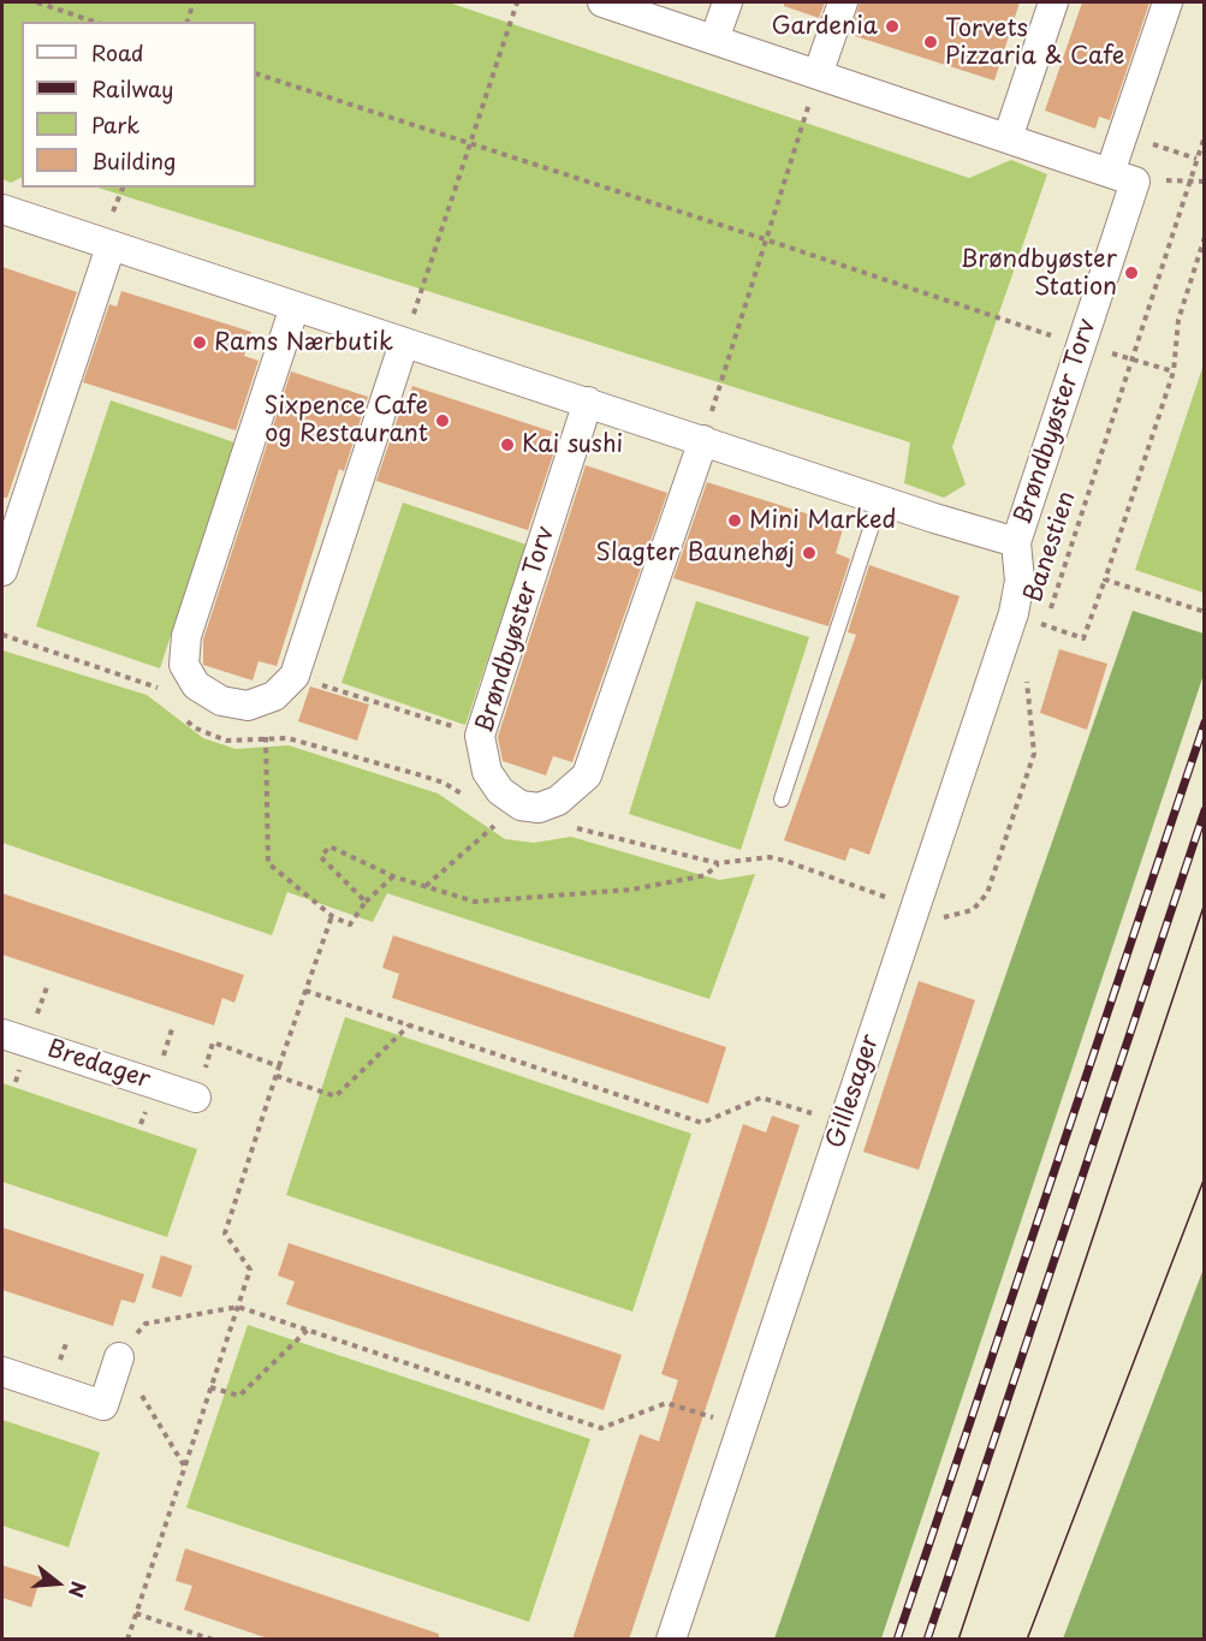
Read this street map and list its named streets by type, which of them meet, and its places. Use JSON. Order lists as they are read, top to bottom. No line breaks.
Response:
{"streets":{"street":["Brøndbyøster Torv","Bredager","Gillesager"],"path":["Banestien"]},"crossings":[["Brøndbyøster Torv","Gillesager"]],"places":["Gardenia","Torvets Pizzaria & Cafe","Brøndbyøster Station","Rams Nærbutik","Sixpence Cafe og Restaurant","Kai sushi","Mini Marked","Slagter Baunehøj"],"legend":["Road","Railway","Park","Building"],"north":"right"}
